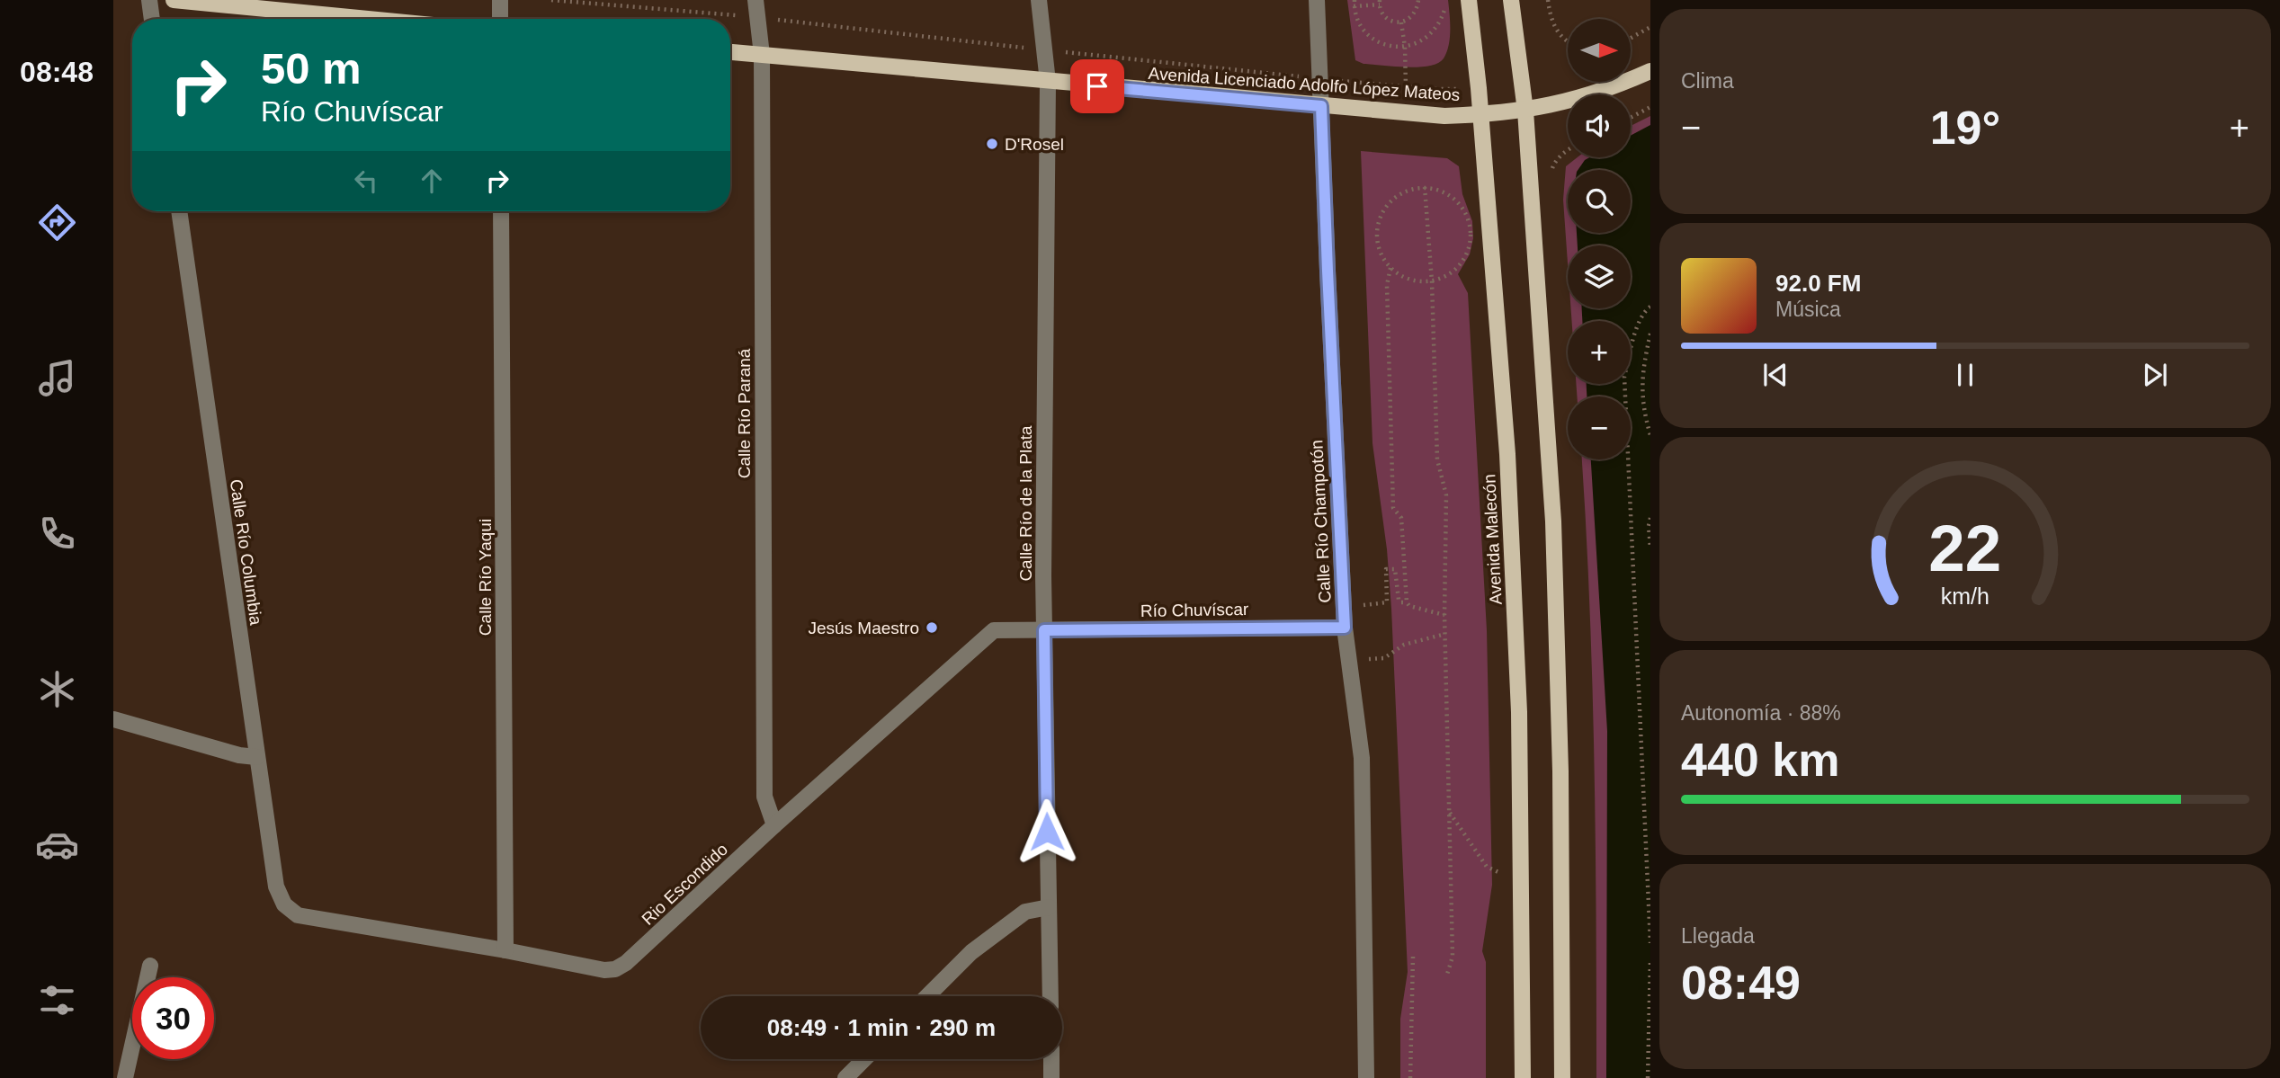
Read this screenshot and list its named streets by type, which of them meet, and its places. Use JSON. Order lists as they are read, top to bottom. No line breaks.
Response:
{"streets":{"main road":["Avenida Licenciado Adolfo López Mateos","Avenida Malecón"],"street":["Calle Río Paraná","Calle Río de la Plata","Calle Río Champotón","Calle Río Columbia","Calle Río Yaqui","Río Chuvíscar","Rio Escondido"]},"crossings":[["Avenida Licenciado Adolfo López Mateos","Calle Río Paraná"],["Avenida Licenciado Adolfo López Mateos","Calle Río de la Plata"],["Avenida Licenciado Adolfo López Mateos","Calle Río Champotón"],["Avenida Licenciado Adolfo López Mateos","Avenida Malecón"],["Calle Río Paraná","Rio Escondido"],["Calle Río de la Plata","Río Chuvíscar"],["Calle Río de la Plata","Rio Escondido"],["Calle Río Champotón","Río Chuvíscar"],["Calle Río Columbia","Rio Escondido"],["Calle Río Yaqui","Rio Escondido"],["Río Chuvíscar","Rio Escondido"]],"places":["D'Rosel","Jesús Maestro"],"north":"right","page":{"tabs":"08:48","tile":["Clima",["Autonomía · 88%","440 km"],["Llegada","08:49"]],"map_buttons":["+","−"],"turn":["50 m","Río Chuvíscar"],"heat":["−","19°","+"],"song":["92.0 FM","Música"],"limit":"30","trip":"08:49 · 1 min · 290 m","gauge":["22","km/h"]}}
